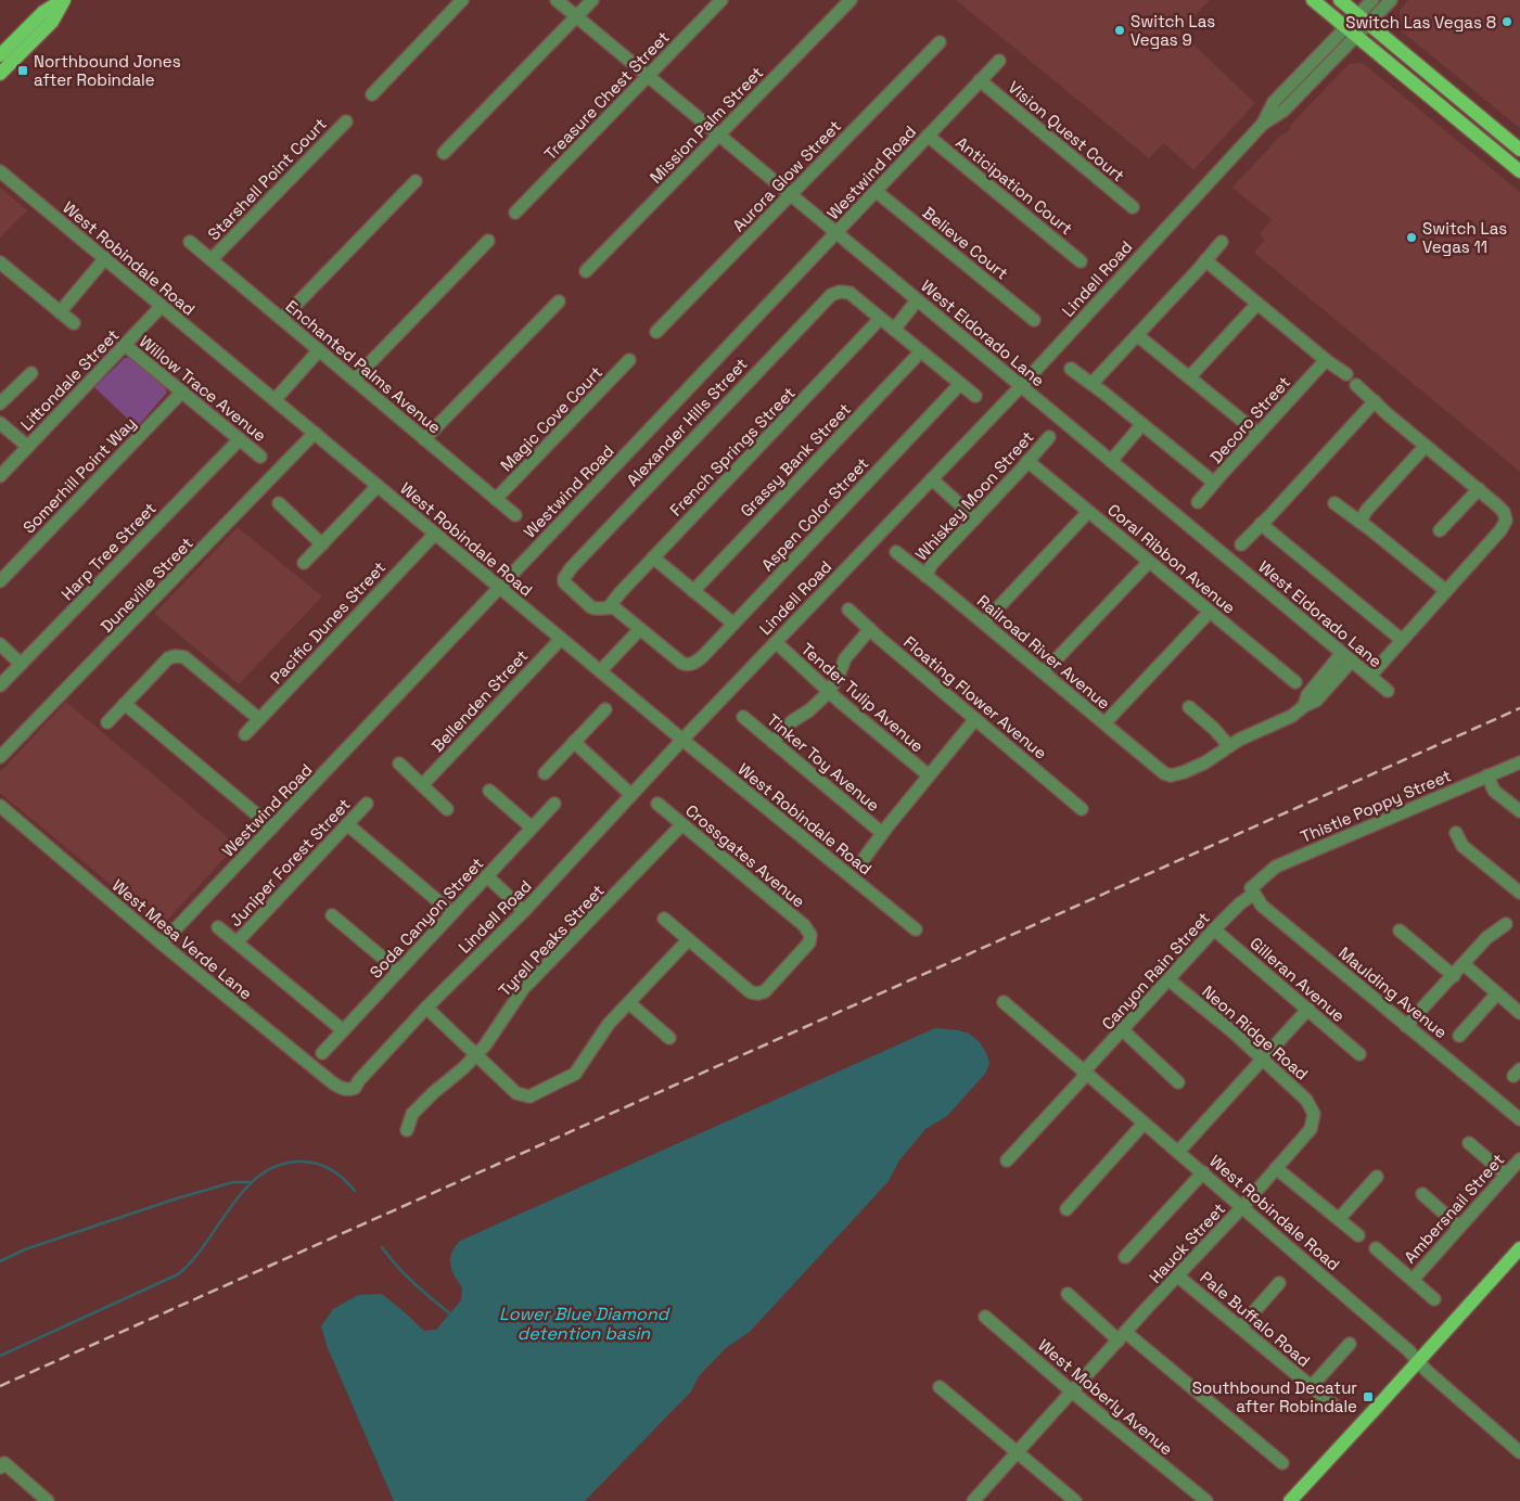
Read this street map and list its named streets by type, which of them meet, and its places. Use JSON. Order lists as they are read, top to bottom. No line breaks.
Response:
{"streets":{"street":["Treasure Chest Street","Mission Palm Street","Vision Quest Court","Westwind Road","Aurora Glow Street","Starshell Point Court","Anticipation Court","Believe Court","West Robindale Road","Lindell Road","West Eldorado Lane","Enchanted Palms Avenue","Littondale Street","Willow Trace Avenue","Magic Cove Court","Decoro Street","Alexander Hills Street","French Springs Street","Grassy Bank Street","Somerhill Point Way","Whiskey Moon Street","Aspen Color Street","Harp Tree Street","Coral Ribbon Avenue","Duneville Street","Pacific Dunes Street","Railroad River Avenue","Tender Tulip Avenue","Floating Flower Avenue","Bellenden Street","Tinker Toy Avenue","Thistle Poppy Street","Crossgates Avenue","Juniper Forest Street","Soda Canyon Street","West Mesa Verde Lane","Tyrell Peaks Street","Canyon Rain Street","Gilleran Avenue","Maulding Avenue","Neon Ridge Road","Ambersnail Street","Hauck Street","Pale Buffalo Road","West Moberly Avenue"]},"crossings":[["Treasure Chest Street","West Eldorado Lane"],["Mission Palm Street","West Eldorado Lane"],["Vision Quest Court","Westwind Road"],["Westwind Road","Anticipation Court"],["Westwind Road","Believe Court"],["Westwind Road","West Robindale Road"],["Westwind Road","West Eldorado Lane"],["Westwind Road","West Mesa Verde Lane"],["Aurora Glow Street","West Eldorado Lane"],["Starshell Point Court","Enchanted Palms Avenue"],["West Robindale Road","Lindell Road"],["West Robindale Road","Littondale Street"],["West Robindale Road","Duneville Street"],["West Robindale Road","Pacific Dunes Street"],["West Robindale Road","Bellenden Street"],["West Robindale Road","Canyon Rain Street"],["West Robindale Road","Hauck Street"],["Lindell Road","West Eldorado Lane"],["Lindell Road","Tender Tulip Avenue"],["Lindell Road","West Mesa Verde Lane"],["Enchanted Palms Avenue","Magic Cove Court"],["Littondale Street","Willow Trace Avenue"],["Willow Trace Avenue","Somerhill Point Way"],["Willow Trace Avenue","Harp Tree Street"],["Alexander Hills Street","French Springs Street"],["Whiskey Moon Street","Coral Ribbon Avenue"],["Whiskey Moon Street","Railroad River Avenue"],["Thistle Poppy Street","Canyon Rain Street"],["Thistle Poppy Street","Maulding Avenue"],["Crossgates Avenue","Tyrell Peaks Street"],["Canyon Rain Street","Gilleran Avenue"],["Canyon Rain Street","Maulding Avenue"],["Canyon Rain Street","Neon Ridge Road"],["Neon Ridge Road","Hauck Street"],["Hauck Street","Pale Buffalo Road"],["Hauck Street","West Moberly Avenue"]],"water":["Lower Blue Diamond detention basin"],"places":{"other":["Switch Las Vegas 8","Switch Las Vegas 9","Switch Las Vegas 11"],"transit":["Northbound Jones after Robindale","Southbound Decatur after Robindale"]}}
